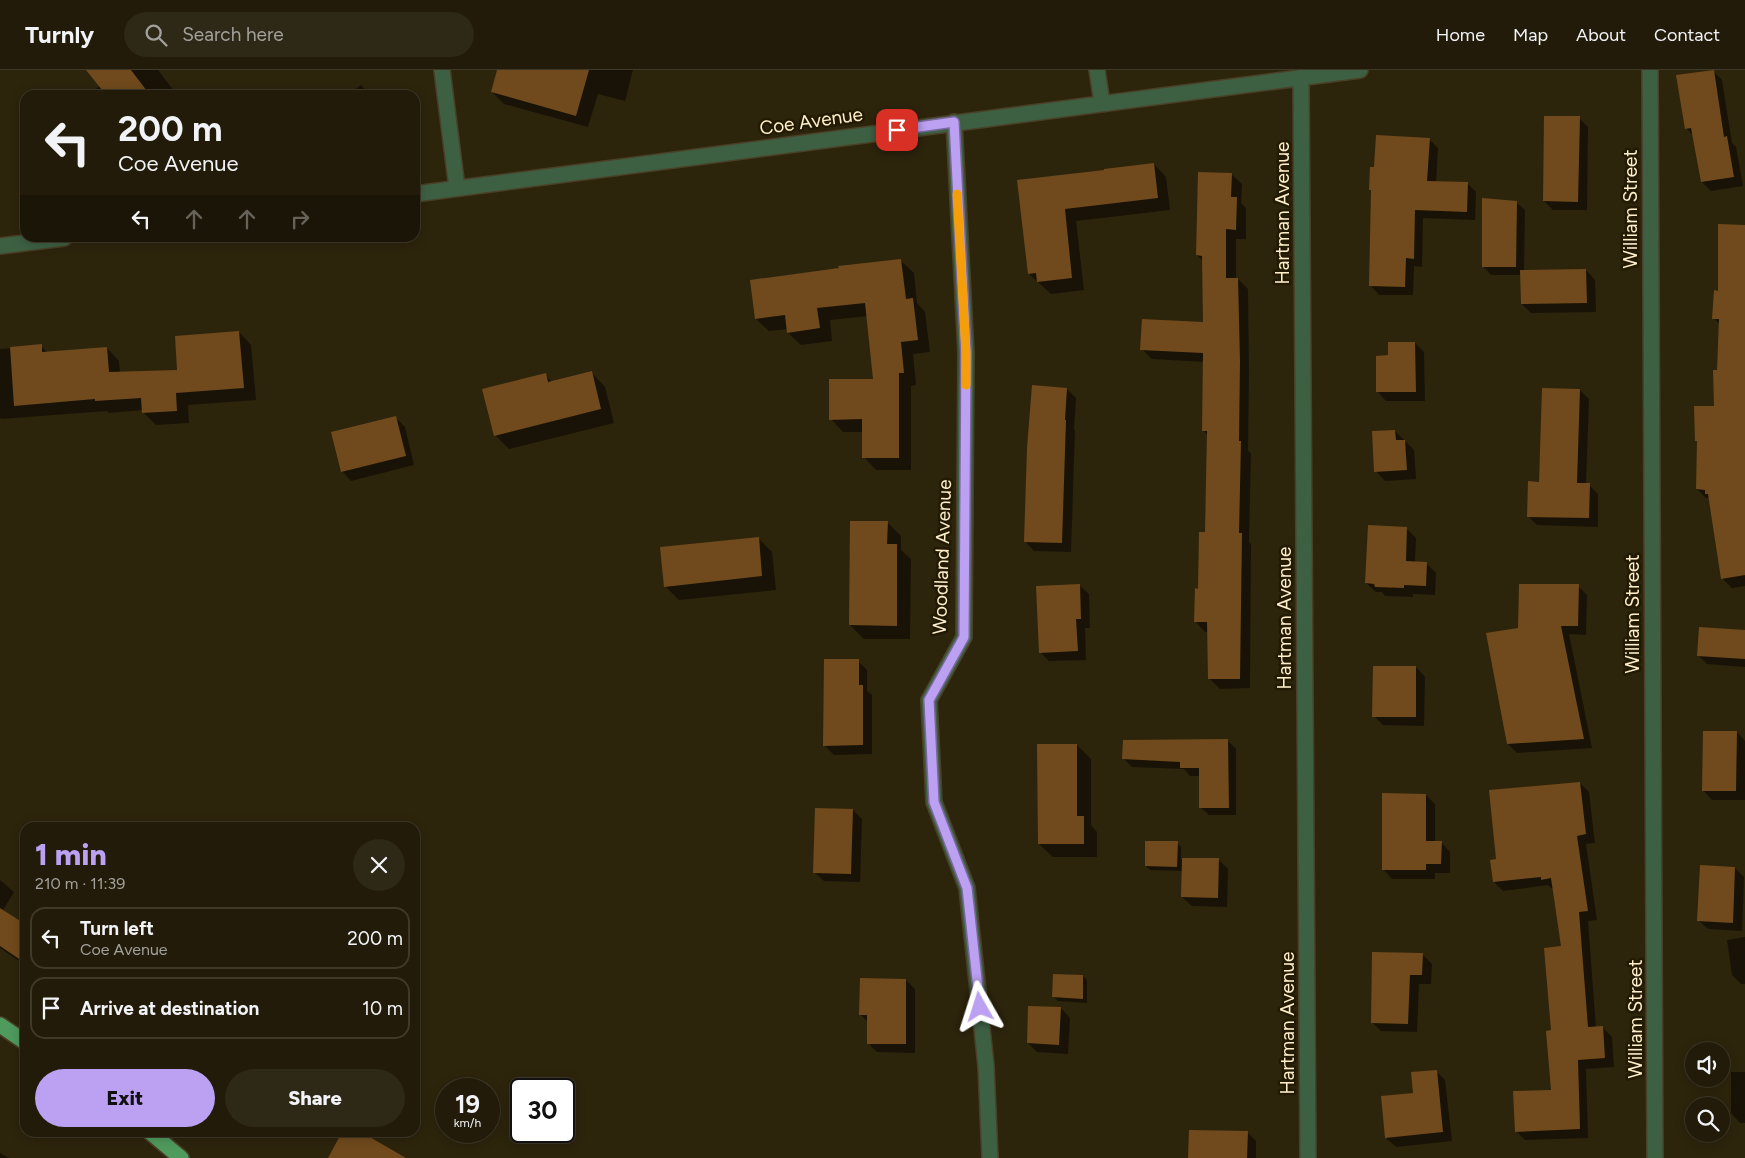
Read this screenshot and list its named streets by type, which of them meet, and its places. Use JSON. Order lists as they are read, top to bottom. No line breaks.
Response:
{"streets":{"street":["Coe Avenue","William Street","Hartman Avenue","Woodland Avenue"]},"crossings":[["Coe Avenue","Hartman Avenue"],["Coe Avenue","Woodland Avenue"]],"page":{"header":"Turnly","search":"Search here","nav":["Home","Map","About","Contact"],"turn":["200 m","Coe Avenue"],"heading":["1 min","210 m · 11:39"],"list":[{"name":"Turn left","note":"Coe Avenue","value":"200 m"},{"name":"Arrive at destination","value":"10 m"}],"buttons":["Exit","Share"],"speed":"19 km/h","limit":"30"}}
